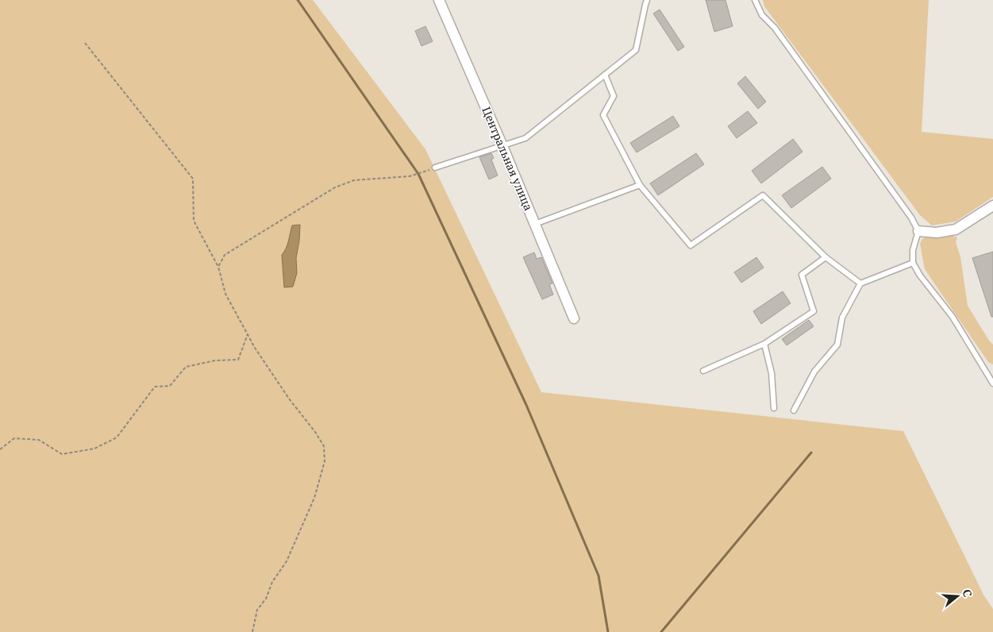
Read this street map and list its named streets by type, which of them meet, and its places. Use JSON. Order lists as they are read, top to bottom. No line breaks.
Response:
{"streets":{"street":["Центральная улица"]},"north":"right"}
